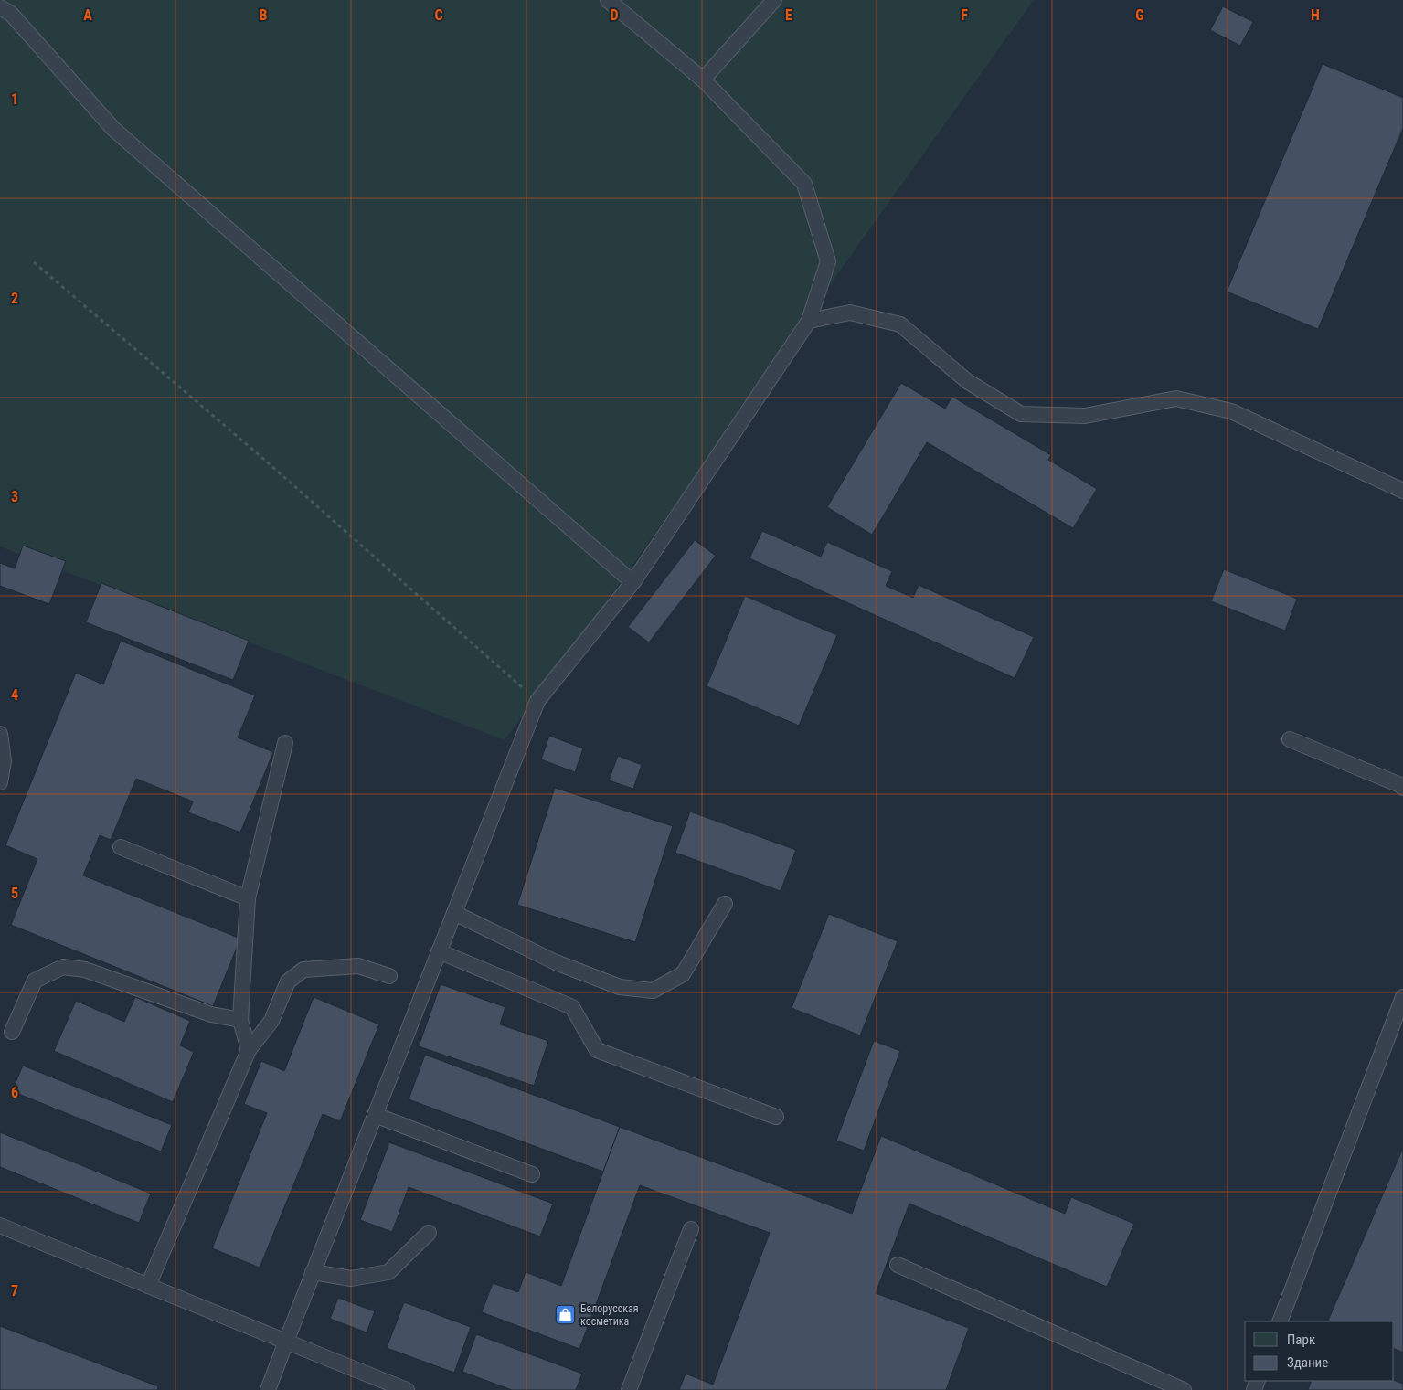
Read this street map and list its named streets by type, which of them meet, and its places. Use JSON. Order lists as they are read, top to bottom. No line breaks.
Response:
{"places":{"shop":["Белорусская косметика"]},"legend":["Парк","Здание"],"grid":{"columns":["A","B","C","D","E","F","G","H"],"rows":["1","2","3","4","5","6","7"]}}
